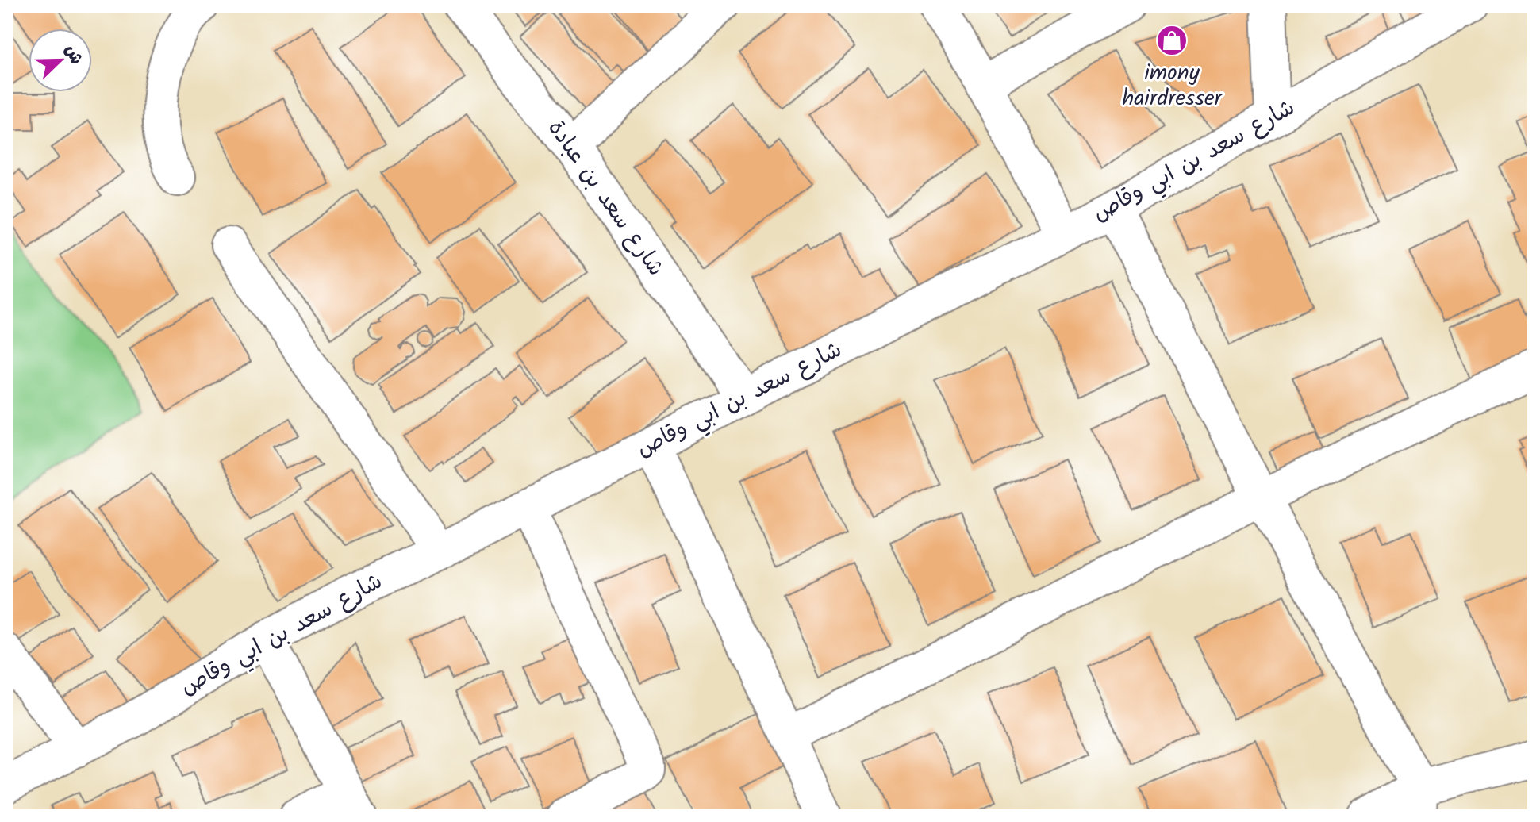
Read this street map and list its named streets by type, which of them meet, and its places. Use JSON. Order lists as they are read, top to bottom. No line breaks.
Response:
{"streets":{"street":["شارع سعد بن ابي وقاص","شارع سعد بن عبادة"]},"crossings":[["شارع سعد بن ابي وقاص","شارع سعد بن عبادة"]],"places":{"shop":["imony hairdresser"]},"north":"top right"}
